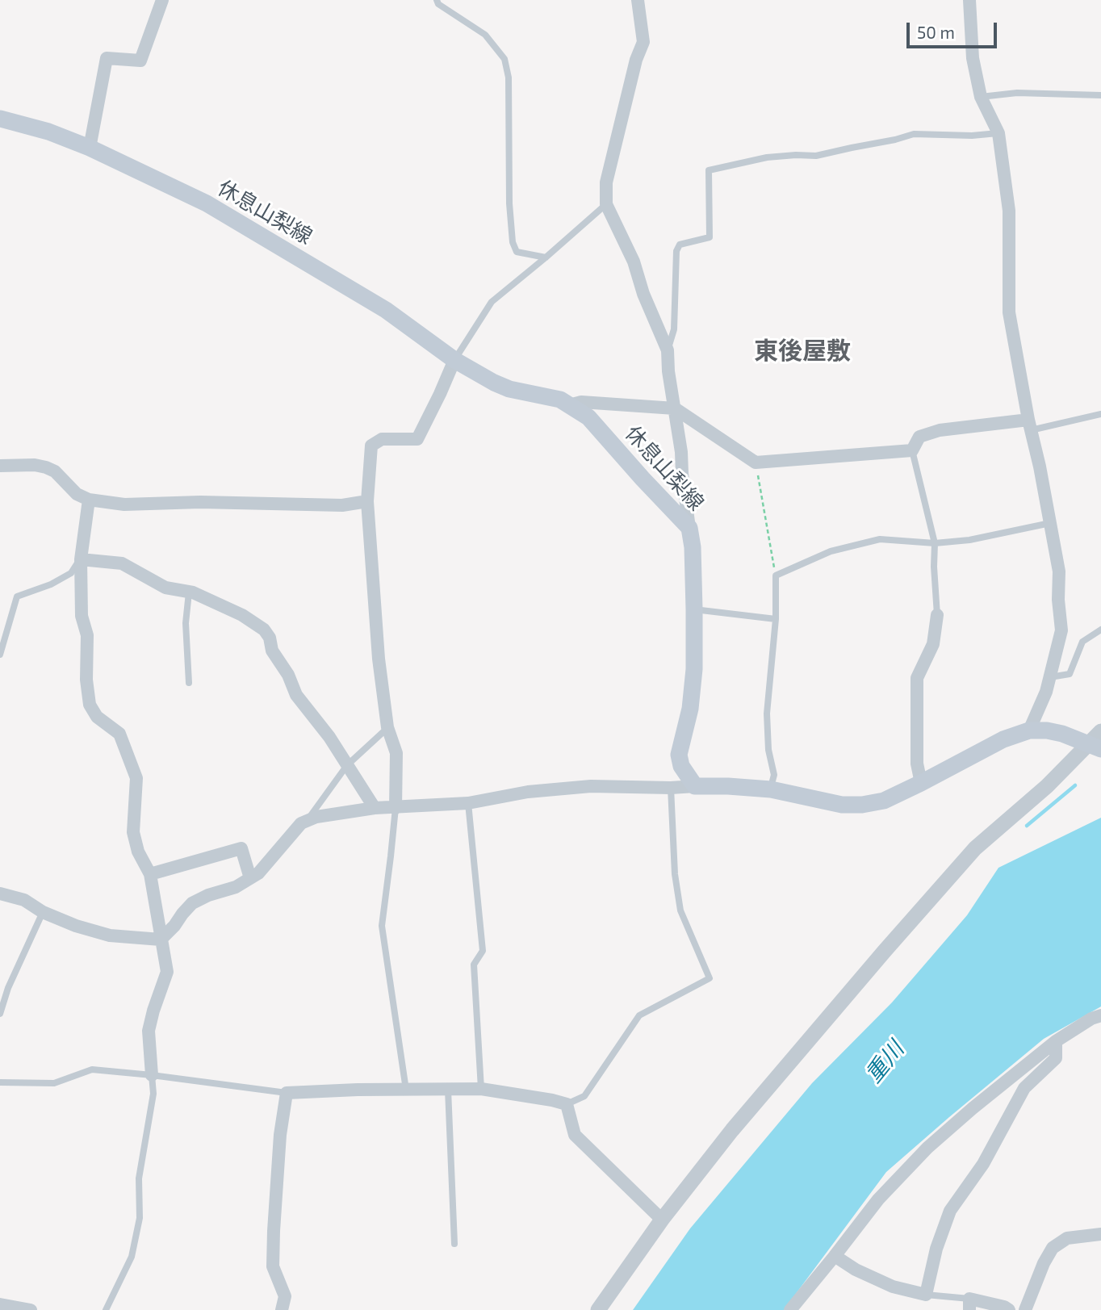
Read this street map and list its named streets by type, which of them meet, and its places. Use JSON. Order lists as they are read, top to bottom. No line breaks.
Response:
{"streets":{"main road":["休息山梨線"]},"districts":["東後屋敷"],"water":["重川"],"scale_bar":"50 m"}
